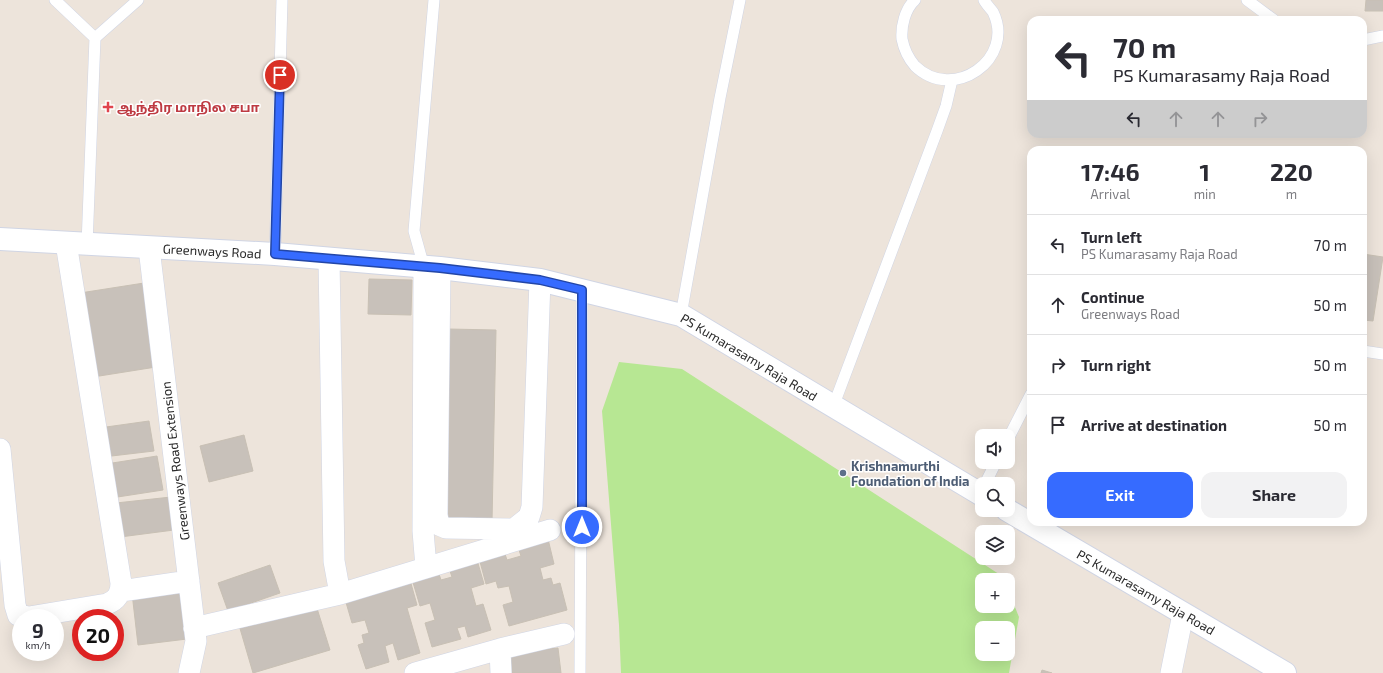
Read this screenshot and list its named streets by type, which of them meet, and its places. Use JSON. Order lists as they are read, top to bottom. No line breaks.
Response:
{"streets":{"street":["Greenways Road","PS Kumarasamy Raja Road","Greenways Road Extension"]},"crossings":[["Greenways Road","PS Kumarasamy Raja Road"],["Greenways Road","Greenways Road Extension"]],"places":{"health":["ஆந்திர மாநில சபா"],"other":["Krishnamurthi Foundation of India"]},"page":{"turn":["70 m","PS Kumarasamy Raja Road"],"eta":["17:46","Arrival","1","min","220","m"],"list":[{"name":"Turn left","note":"PS Kumarasamy Raja Road","value":"70 m"},{"name":"Continue","note":"Greenways Road","value":"50 m"},{"name":"Turn right","value":"50 m"},{"name":"Arrive at destination","value":"50 m"}],"map_buttons":["+","−"],"buttons":["Exit","Share"],"speed":"9 km/h","limit":"20"}}
